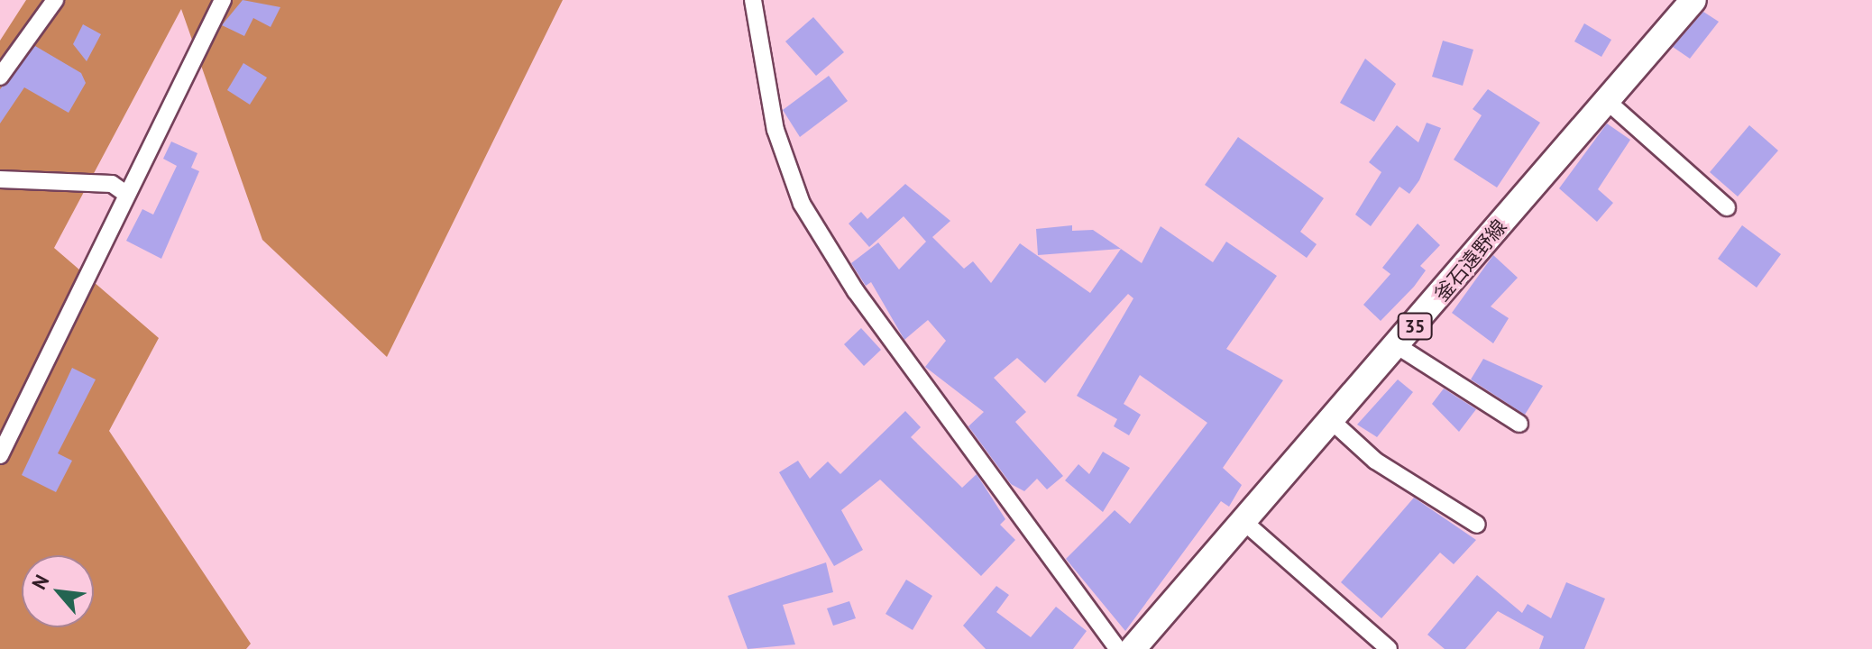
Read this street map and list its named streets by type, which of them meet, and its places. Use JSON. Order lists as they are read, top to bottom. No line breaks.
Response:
{"streets":{"main road":["釜石遠野線","35"]},"north":"top left"}
